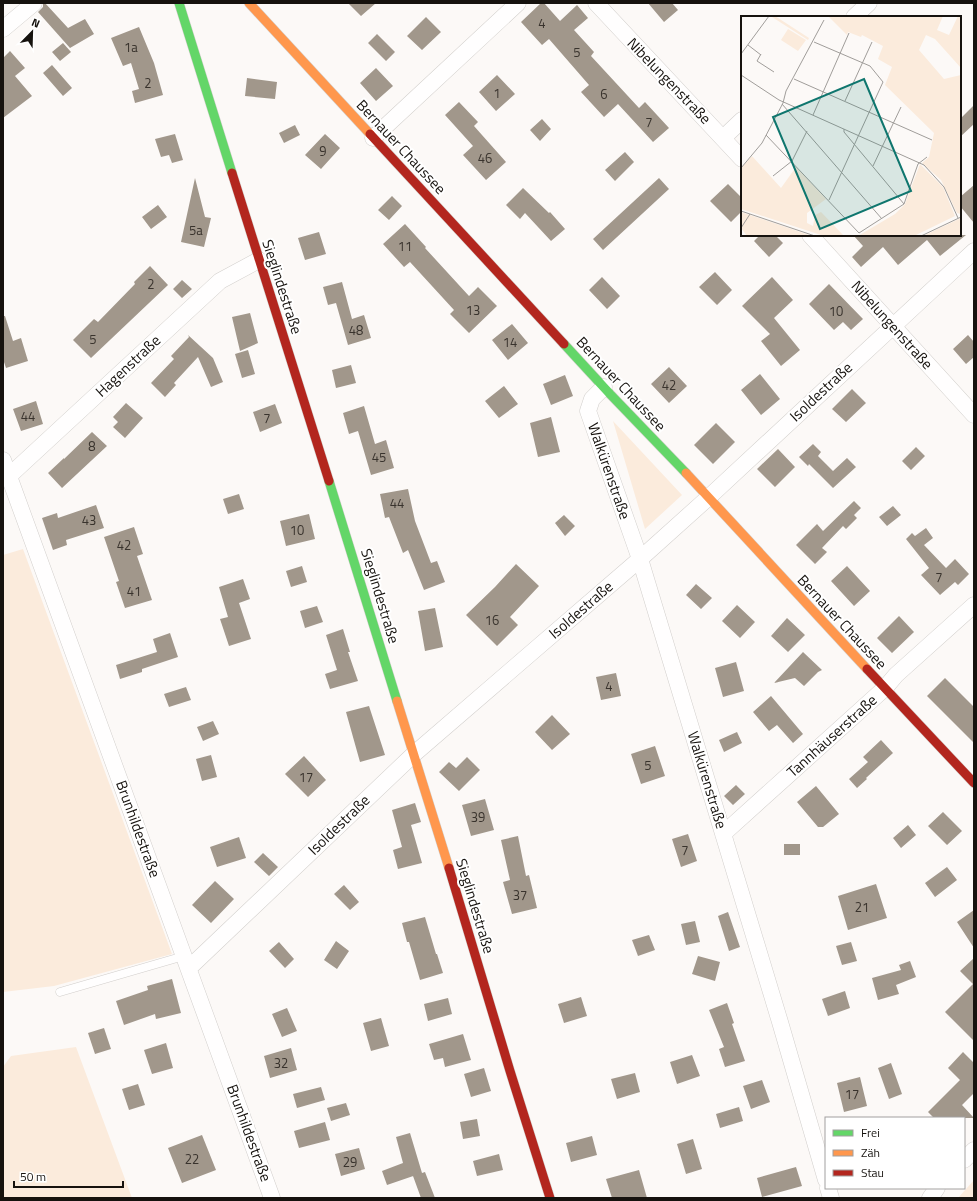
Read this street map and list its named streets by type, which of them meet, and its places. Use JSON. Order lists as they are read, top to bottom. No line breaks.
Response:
{"streets":{"street":["Nibelungenstraße","Bernauer Chaussee","Sieglindestraße","Hagenstraße","Isoldestraße","Walkürenstraße","Tannhäuserstraße","Brunhildestraße"]},"crossings":[["Nibelungenstraße","Isoldestraße"],["Bernauer Chaussee","Isoldestraße"],["Bernauer Chaussee","Walkürenstraße"],["Bernauer Chaussee","Tannhäuserstraße"],["Sieglindestraße","Hagenstraße"],["Sieglindestraße","Isoldestraße"],["Hagenstraße","Brunhildestraße"],["Isoldestraße","Walkürenstraße"],["Isoldestraße","Brunhildestraße"],["Walkürenstraße","Tannhäuserstraße"]],"house_numbers":["4","1a","5","2","1","6","7","9","46","5a","11","2","13","10","48","5","14","42","44","7","8","45","44","43","10","42","7","41","16","4","5","17","39","7","37","21","32","17","22","29"],"legend":["Frei","Zäh","Stau"],"scale_bar":"50 m","north":"top right"}
